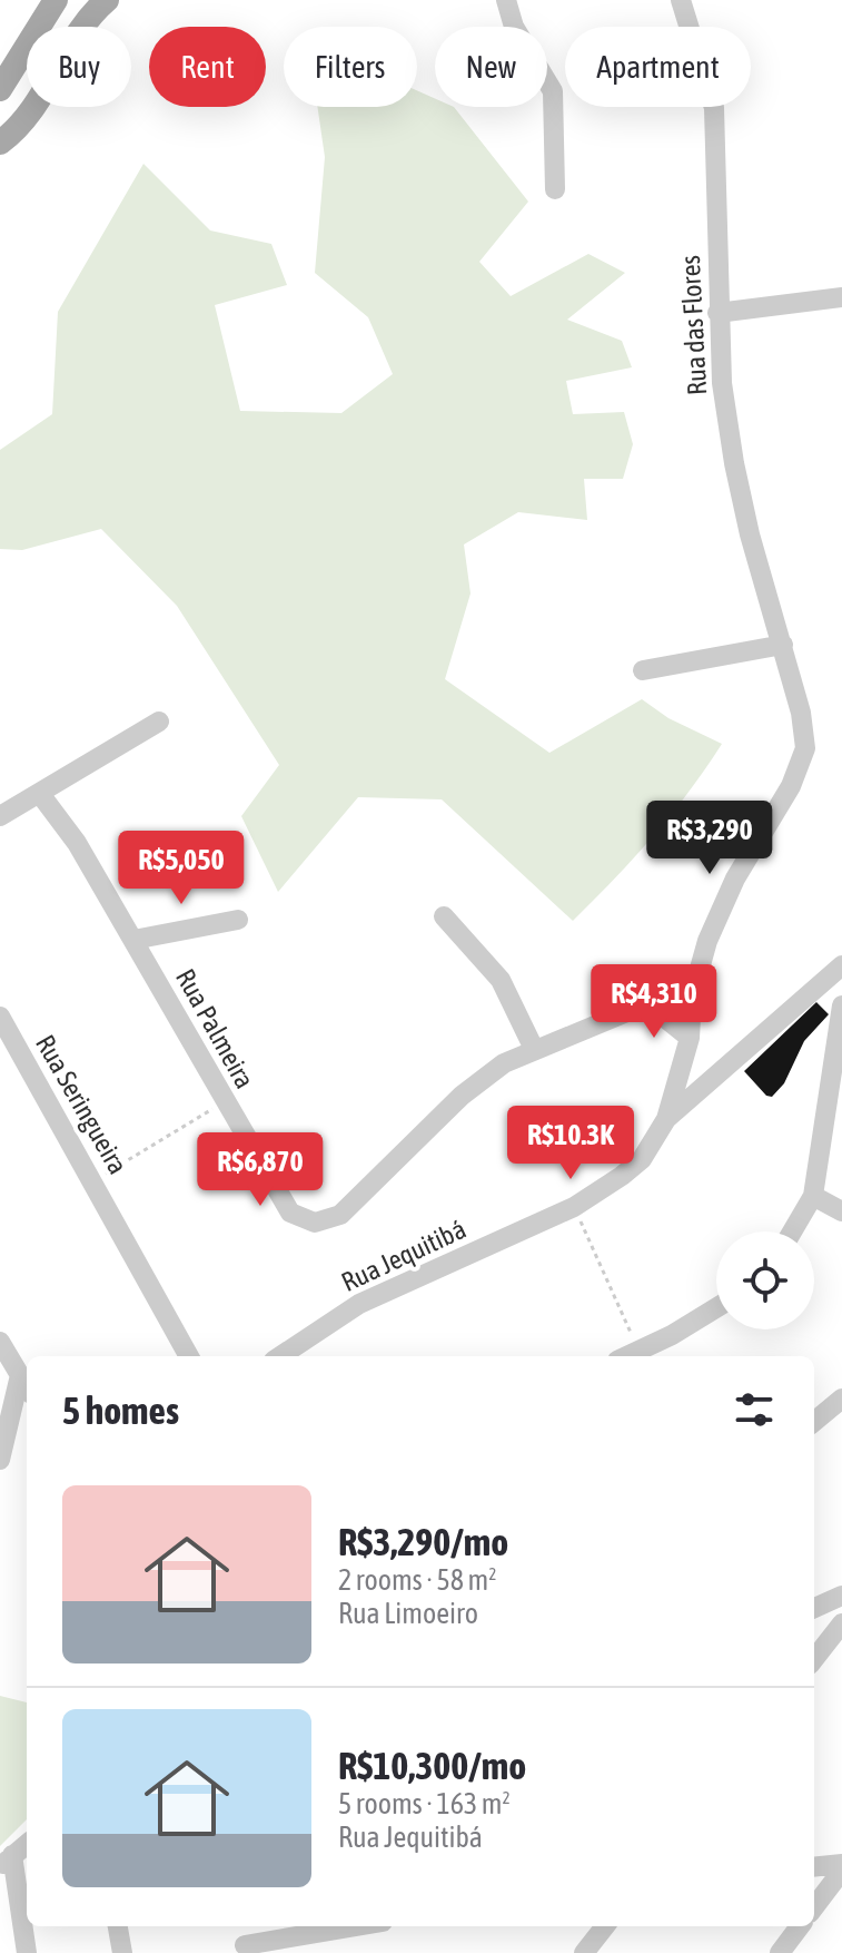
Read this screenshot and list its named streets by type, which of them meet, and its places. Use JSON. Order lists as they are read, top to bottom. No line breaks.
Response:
{"streets":{"street":["Rua das Flores","Rua Palmeira","Rua Seringueira","Rua Jequitibá"]},"crossings":[["Rua das Flores","Rua Palmeira"],["Rua das Flores","Rua Jequitibá"]],"page":{"chip":["Buy","Rent","Filters","New","Apartment"],"price":["R$3,290","R$5,050","R$4,310","R$10.3K","R$6,870"],"heading":"5 homes","list":[{"name":"R$3,290/mo","note":"2 rooms · 58 m² · Rua Limoeiro"},{"name":"R$10,300/mo","note":"5 rooms · 163 m² · Rua Jequitibá"}]}}
